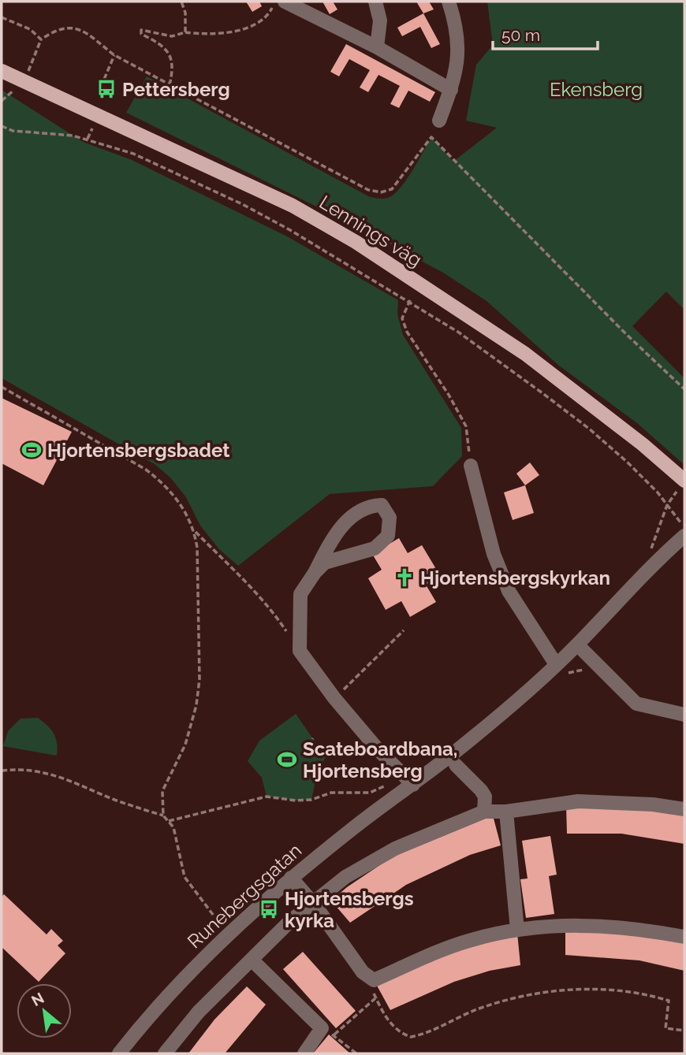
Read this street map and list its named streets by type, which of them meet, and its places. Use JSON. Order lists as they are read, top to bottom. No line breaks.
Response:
{"streets":{"main road":["Lennings väg"],"street":["Runebergsgatan"]},"parks":["Ekensberg"],"places":{"bus stop":["Pettersberg","Hjortensbergs kyrka"],"sports":["Hjortensbergsbadet","Scateboardbana, Hjortensberg"],"church":["Hjortensbergskyrkan"]},"scale_bar":"50 m","north":"top left"}
